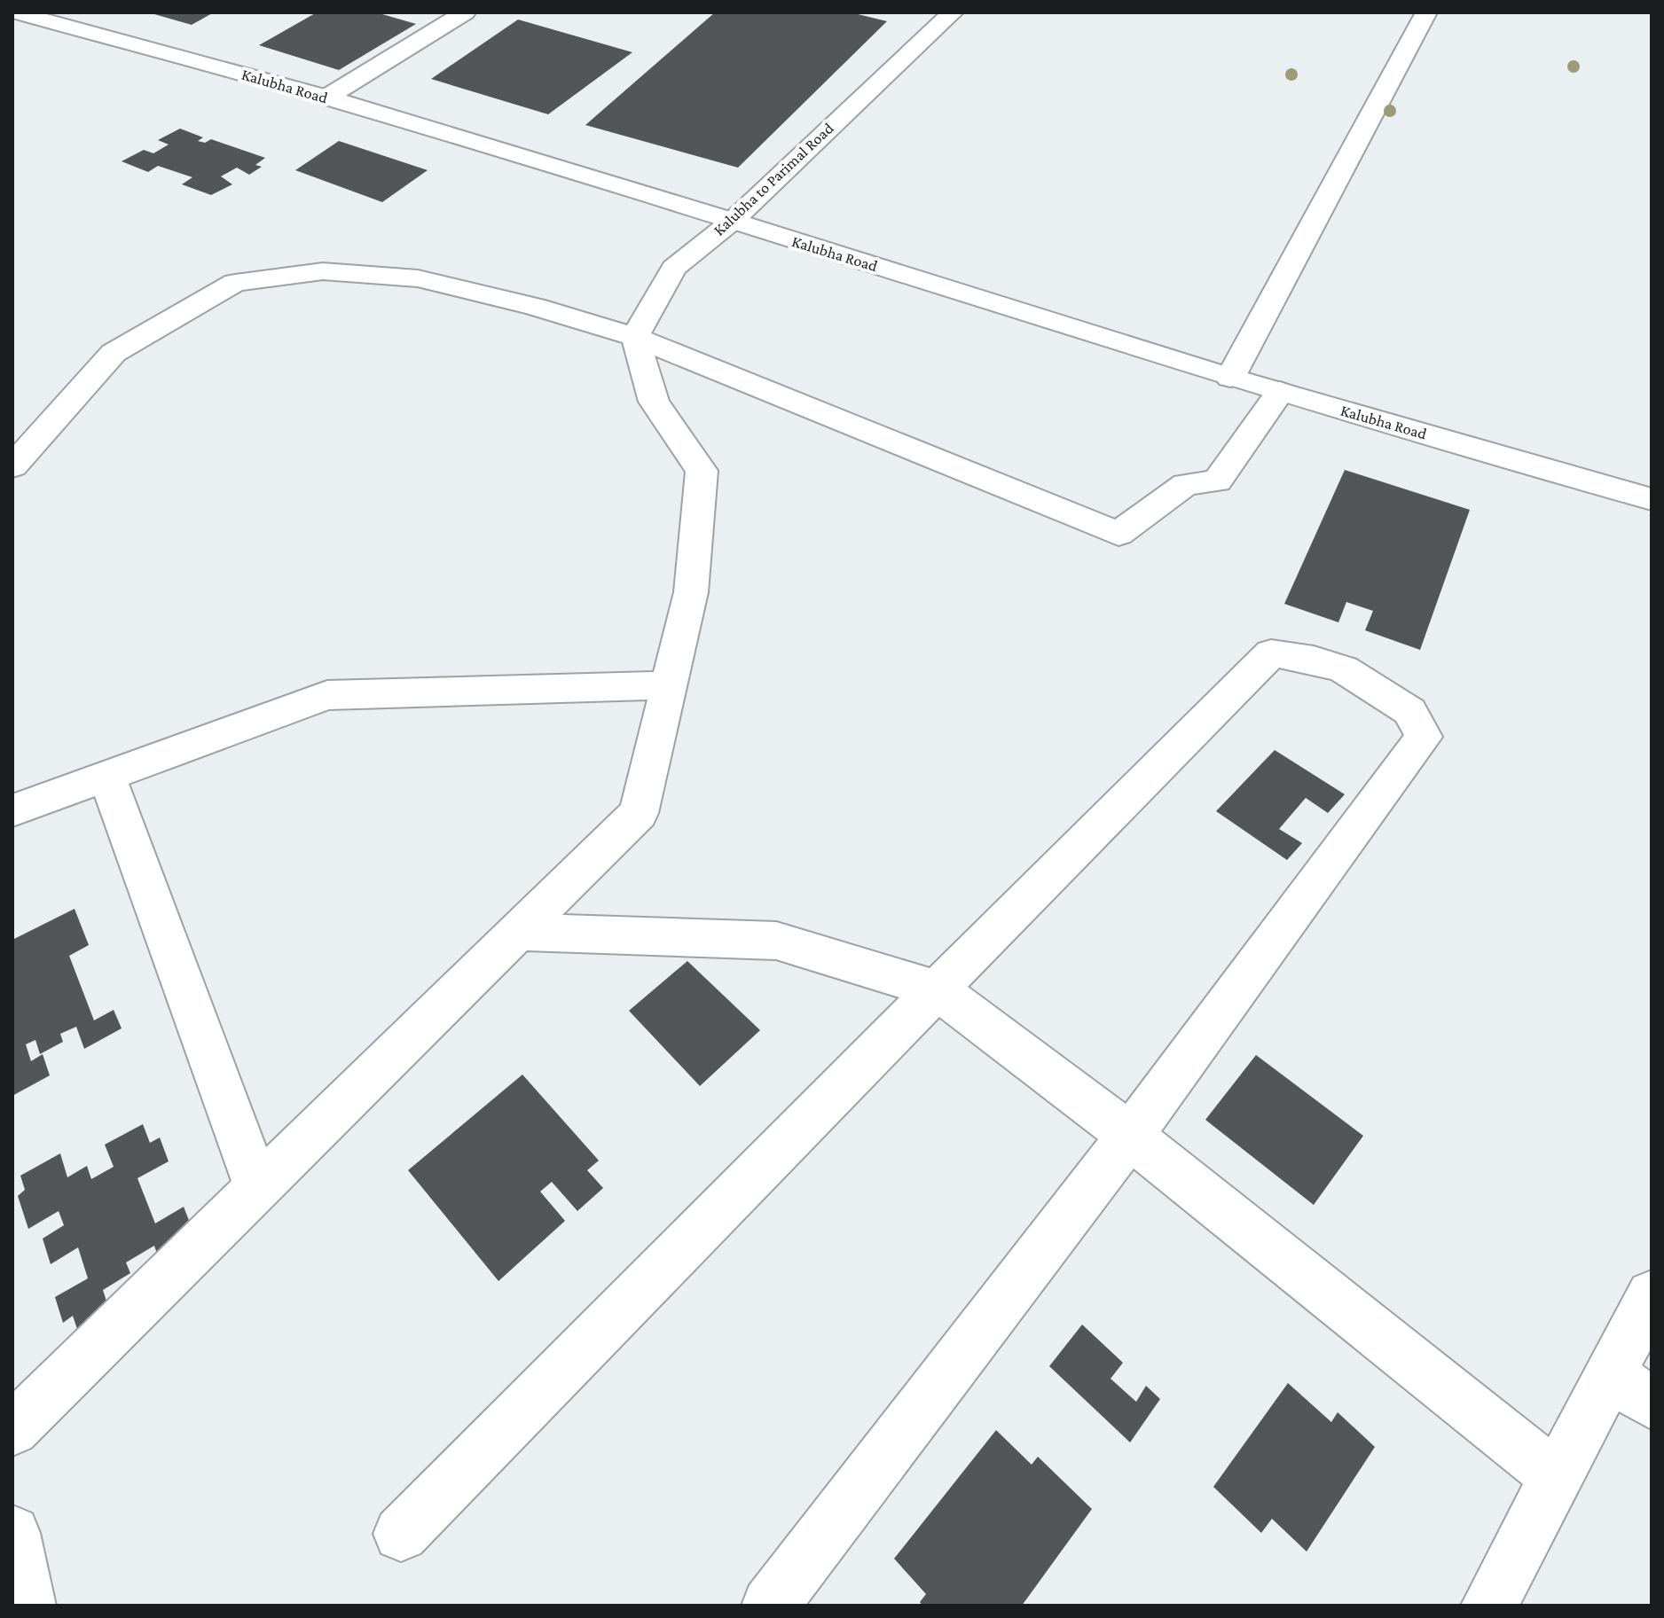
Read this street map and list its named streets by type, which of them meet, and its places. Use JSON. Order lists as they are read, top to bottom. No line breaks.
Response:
{"streets":{"street":["Kalubha Road","Kalubha to Parimal Road"]},"crossings":[["Kalubha Road","Kalubha to Parimal Road"]]}
